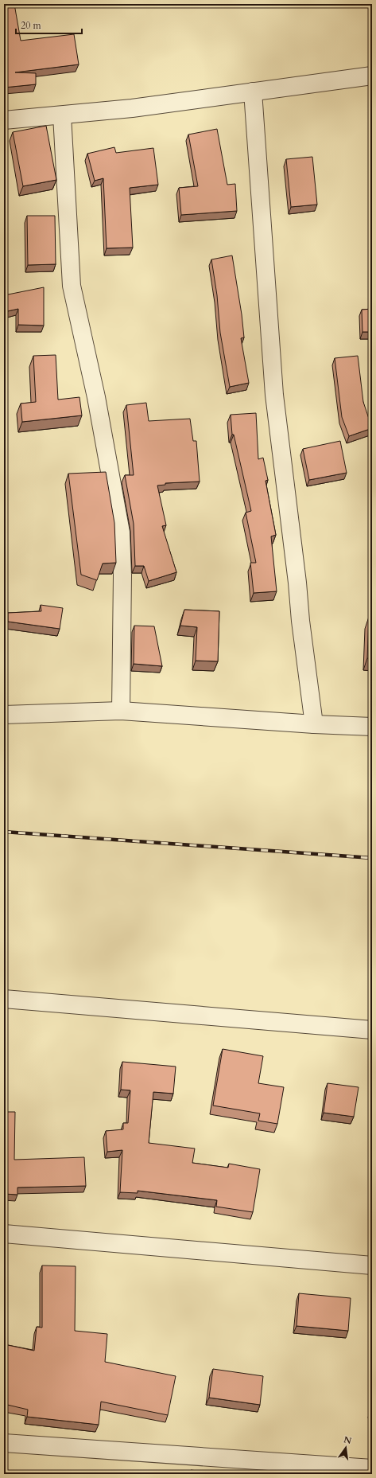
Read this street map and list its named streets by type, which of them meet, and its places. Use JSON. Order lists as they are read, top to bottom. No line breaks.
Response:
{"scale_bar":"20 m","north":"top"}
